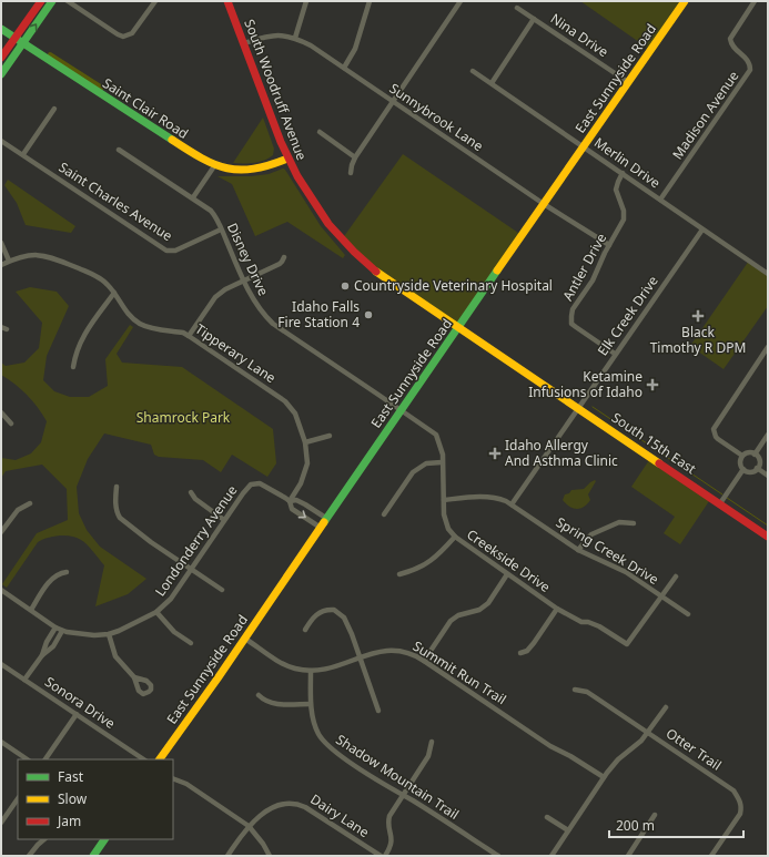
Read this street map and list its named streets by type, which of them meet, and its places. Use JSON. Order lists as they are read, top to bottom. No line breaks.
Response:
{"streets":{"main road":["East Sunnyside Road","South Woodruff Avenue","Saint Clair Road","South 15th East"],"street":["Nina Drive","Madison Avenue","Sunnybrook Lane","Merlin Drive","Saint Charles Avenue","Disney Drive","Antler Drive","Elk Creek Drive","Tipperary Lane","Londonderry Avenue","Spring Creek Drive","Creekside Drive","Summit Run Trail","Sonora Drive","Otter Trail","Shadow Mountain Trail","Dairy Lane"]},"crossings":[["Nina Drive","East Sunnyside Road"],["East Sunnyside Road","South Woodruff Avenue"],["East Sunnyside Road","Sunnybrook Lane"],["East Sunnyside Road","Merlin Drive"],["East Sunnyside Road","Disney Drive"],["East Sunnyside Road","South 15th East"],["East Sunnyside Road","Londonderry Avenue"],["East Sunnyside Road","Creekside Drive"],["East Sunnyside Road","Summit Run Trail"],["South Woodruff Avenue","Saint Clair Road"],["South Woodruff Avenue","Sunnybrook Lane"],["South Woodruff Avenue","South 15th East"],["Madison Avenue","Merlin Drive"],["Sunnybrook Lane","Antler Drive"],["Merlin Drive","Antler Drive"],["Merlin Drive","Elk Creek Drive"],["Saint Charles Avenue","Disney Drive"],["Disney Drive","Creekside Drive"],["Antler Drive","Elk Creek Drive"],["Elk Creek Drive","South 15th East"],["Elk Creek Drive","Spring Creek Drive"],["Tipperary Lane","Londonderry Avenue"],["Spring Creek Drive","Creekside Drive"],["Summit Run Trail","Shadow Mountain Trail"]],"parks":["Shamrock Park"],"places":{"other":["Countryside Veterinary Hospital","Idaho Falls Fire Station 4"],"health":["Black Timothy R DPM","Ketamine Infusions of Idaho","Idaho Allergy And Asthma Clinic"]},"legend":["Fast","Slow","Jam"],"scale_bar":"200 m"}
